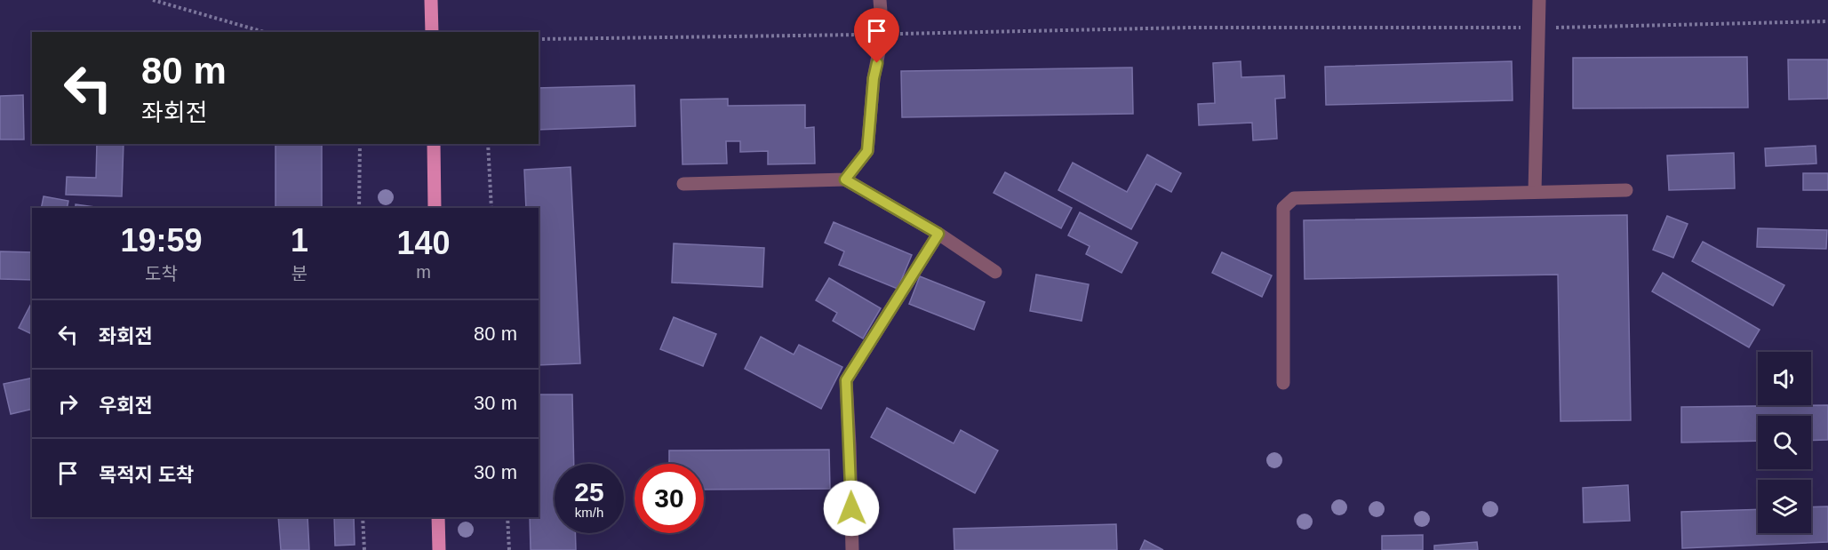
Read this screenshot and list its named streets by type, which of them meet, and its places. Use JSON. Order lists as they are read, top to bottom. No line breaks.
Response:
{"page":{"turn":["80 m","좌회전"],"eta":["19:59","도착","1","분","140","m"],"list":[{"name":"좌회전","value":"80 m"},{"name":"우회전","value":"30 m"},{"name":"목적지 도착","value":"30 m"}],"speed":"25 km/h","limit":"30"}}
